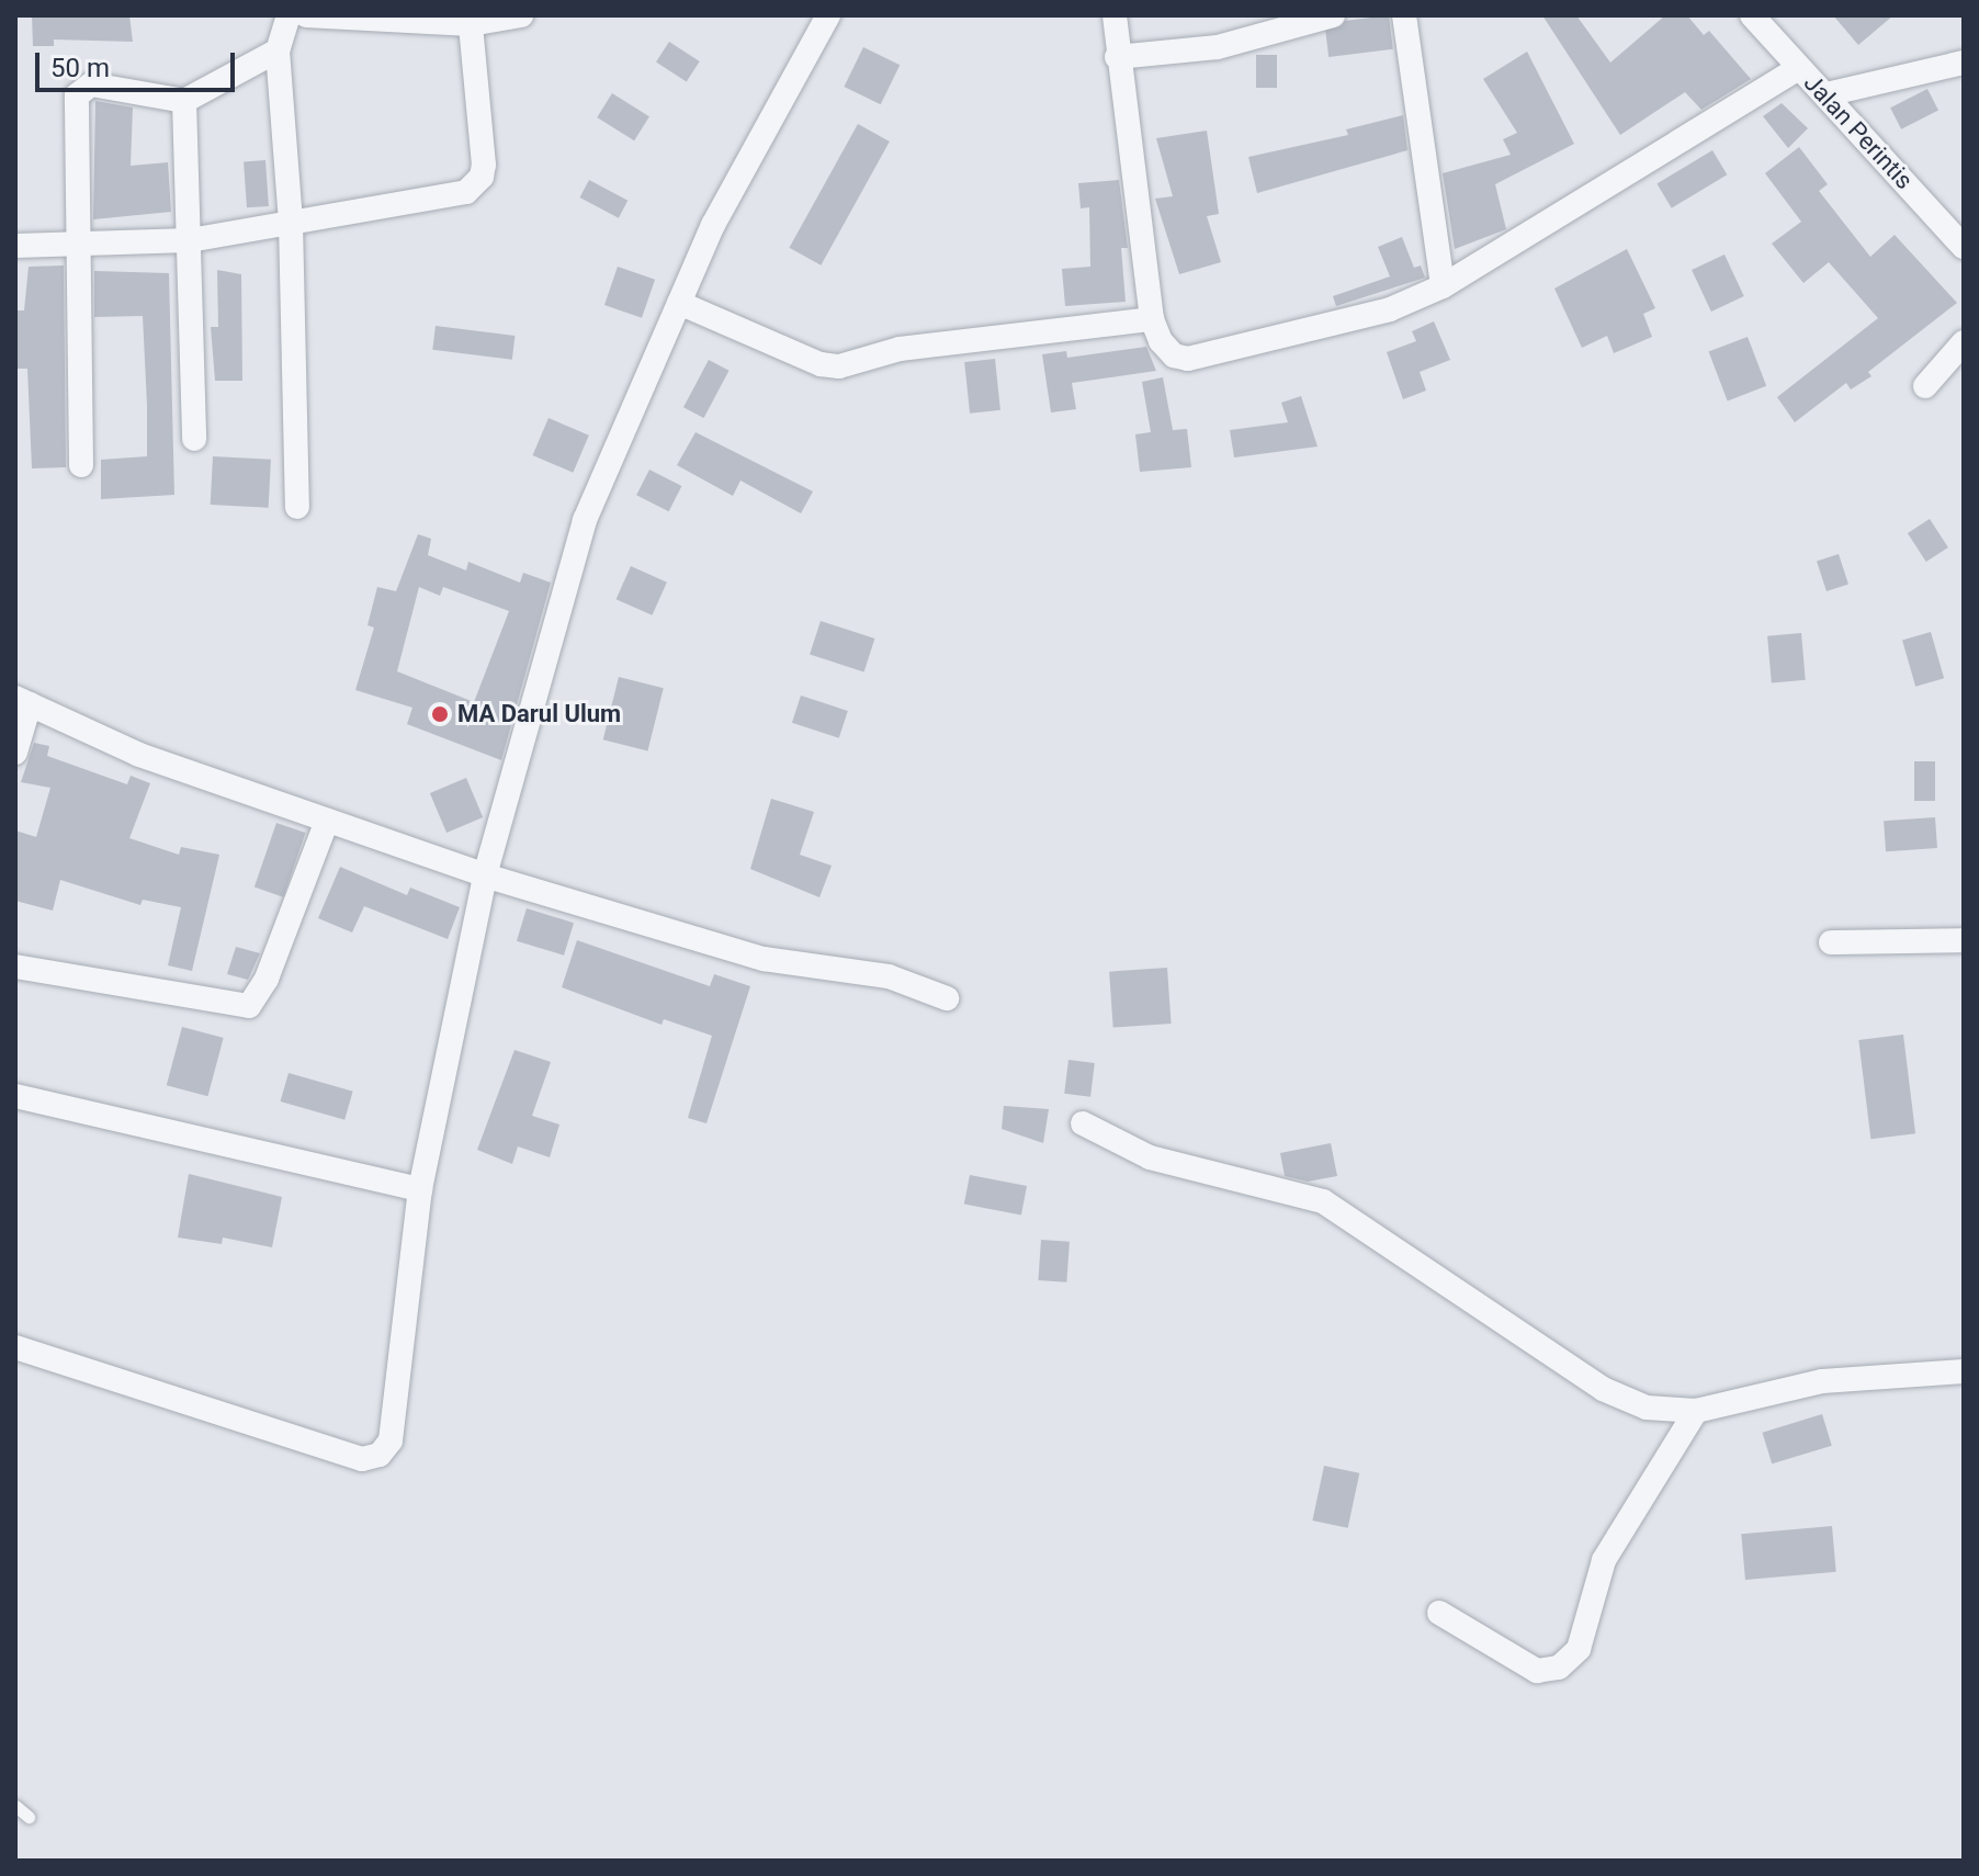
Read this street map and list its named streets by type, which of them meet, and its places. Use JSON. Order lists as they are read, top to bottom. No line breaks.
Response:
{"streets":{"street":["Jalan Perintis"]},"places":["MA Darul Ulum"],"scale_bar":"50 m"}
